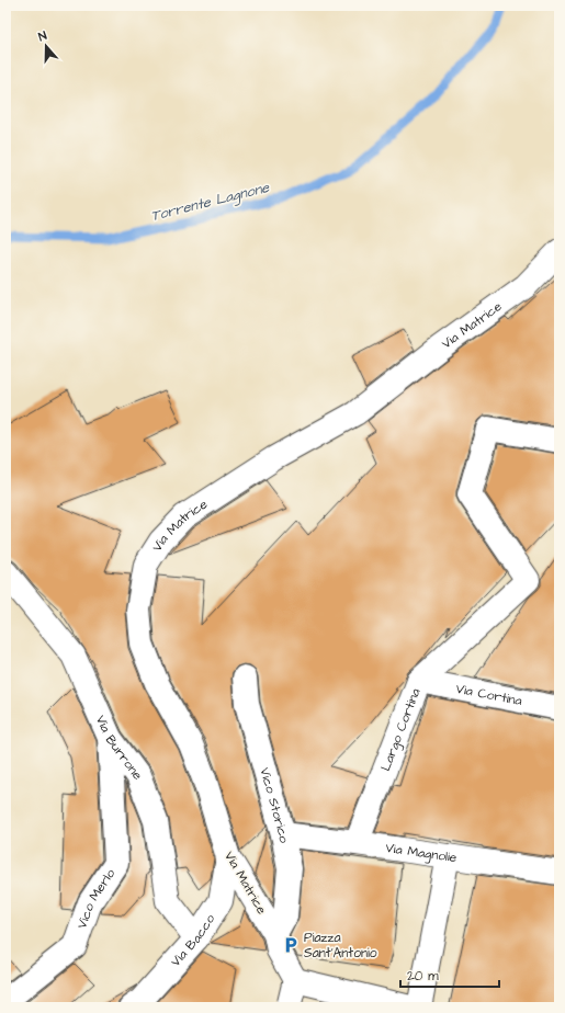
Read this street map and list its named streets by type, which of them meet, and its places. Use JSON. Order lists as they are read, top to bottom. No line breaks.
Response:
{"streets":{"street":["Via Matrice","Via Cortina","Largo Cortina","Via Burrone","Vico Storico","Via Magnolie","Vico Merlo","Via Bacco"]},"crossings":[["Via Matrice","Vico Storico"],["Via Matrice","Via Bacco"],["Via Cortina","Largo Cortina"],["Largo Cortina","Via Magnolie"],["Via Burrone","Vico Merlo"],["Via Burrone","Via Bacco"],["Vico Storico","Via Magnolie"]],"water":["Torrente Lagnone"],"places":{"parking":["Piazza Sant'Antonio"]},"scale_bar":"20 m","north":"top"}
